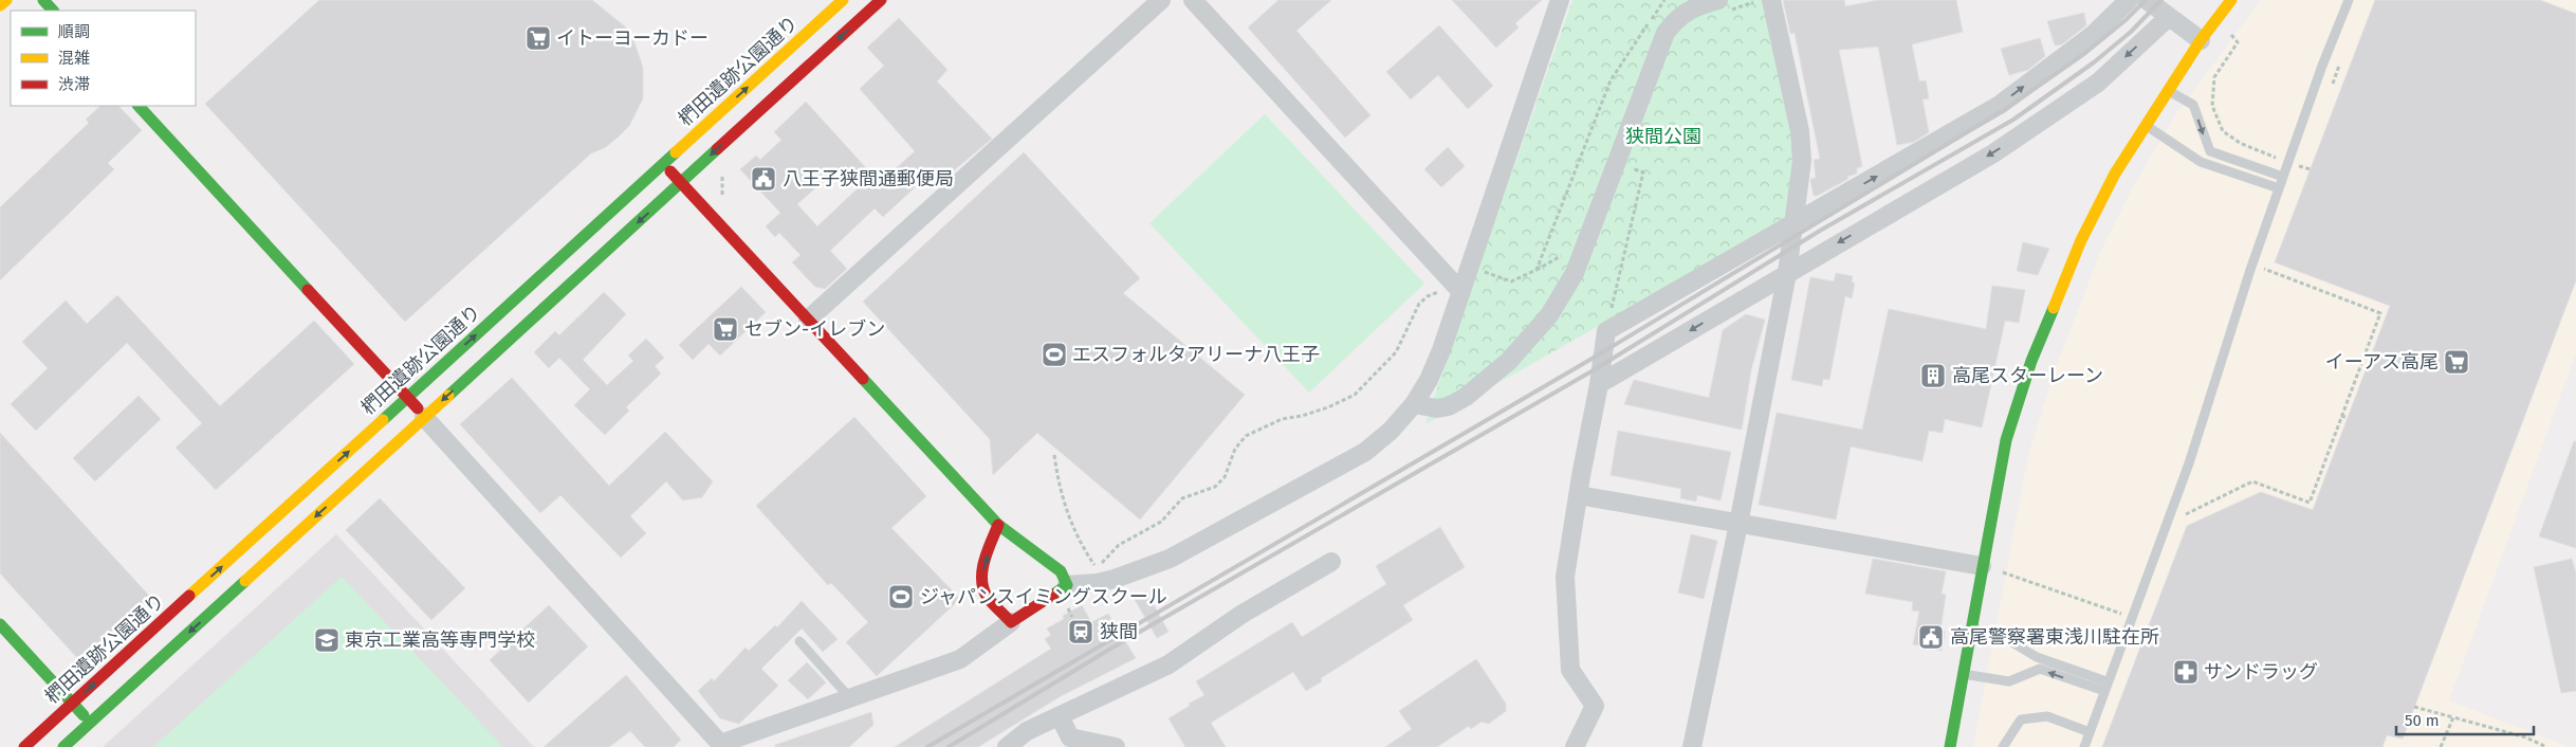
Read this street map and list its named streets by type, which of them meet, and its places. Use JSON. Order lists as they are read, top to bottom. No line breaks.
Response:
{"streets":{"street":["椚田遺跡公園通り"]},"parks":["狭間公園"],"places":{"supermarket":["イトーヨーカドー","セブン-イレブン","イーアス高尾"],"public building":["八王子狭間通郵便局","高尾警察署東浅川駐在所"],"sports":["エスフォルタアリーナ八王子","ジャパンスイミングスクール"],"building":["高尾スターレーン"],"station":["狭間"],"school or university":["東京工業高等専門学校"],"pharmacy":["サンドラッグ"]},"legend":["順調","混雑","渋滞"],"scale_bar":"50 m"}
